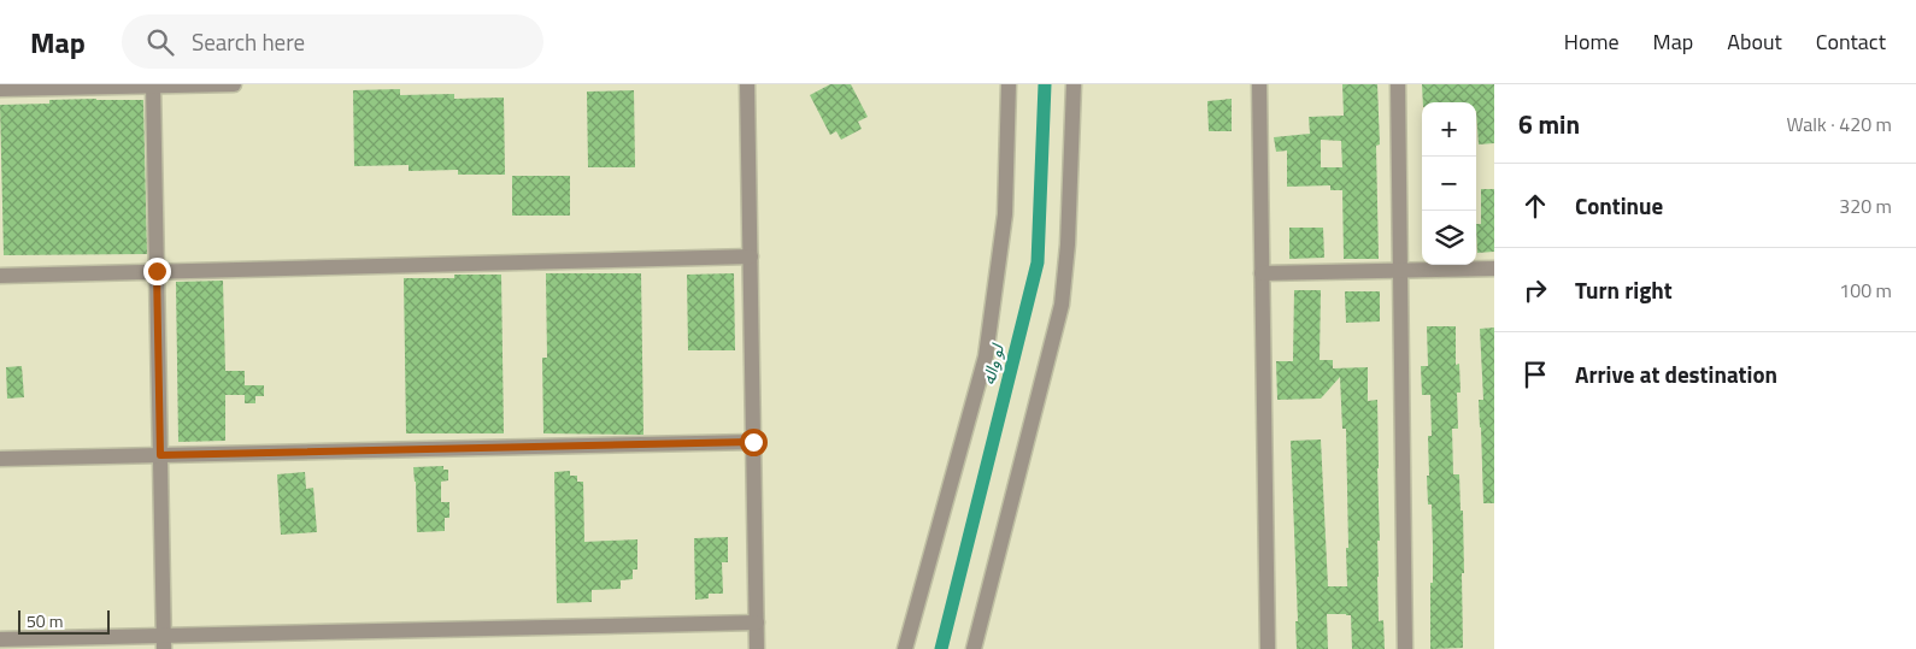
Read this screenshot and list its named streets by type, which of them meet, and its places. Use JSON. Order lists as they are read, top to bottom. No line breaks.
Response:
{"water":["لو واله"],"scale_bar":"50 m","page":{"header":"Map","search":"Search here","nav":["Home","Map","About","Contact"],"heading":["6 min","Walk · 420 m"],"map_buttons":["+","−"],"list":[["Continue","320 m"],["Turn right","100 m"],"Arrive at destination"],"scale":"50 m"}}
